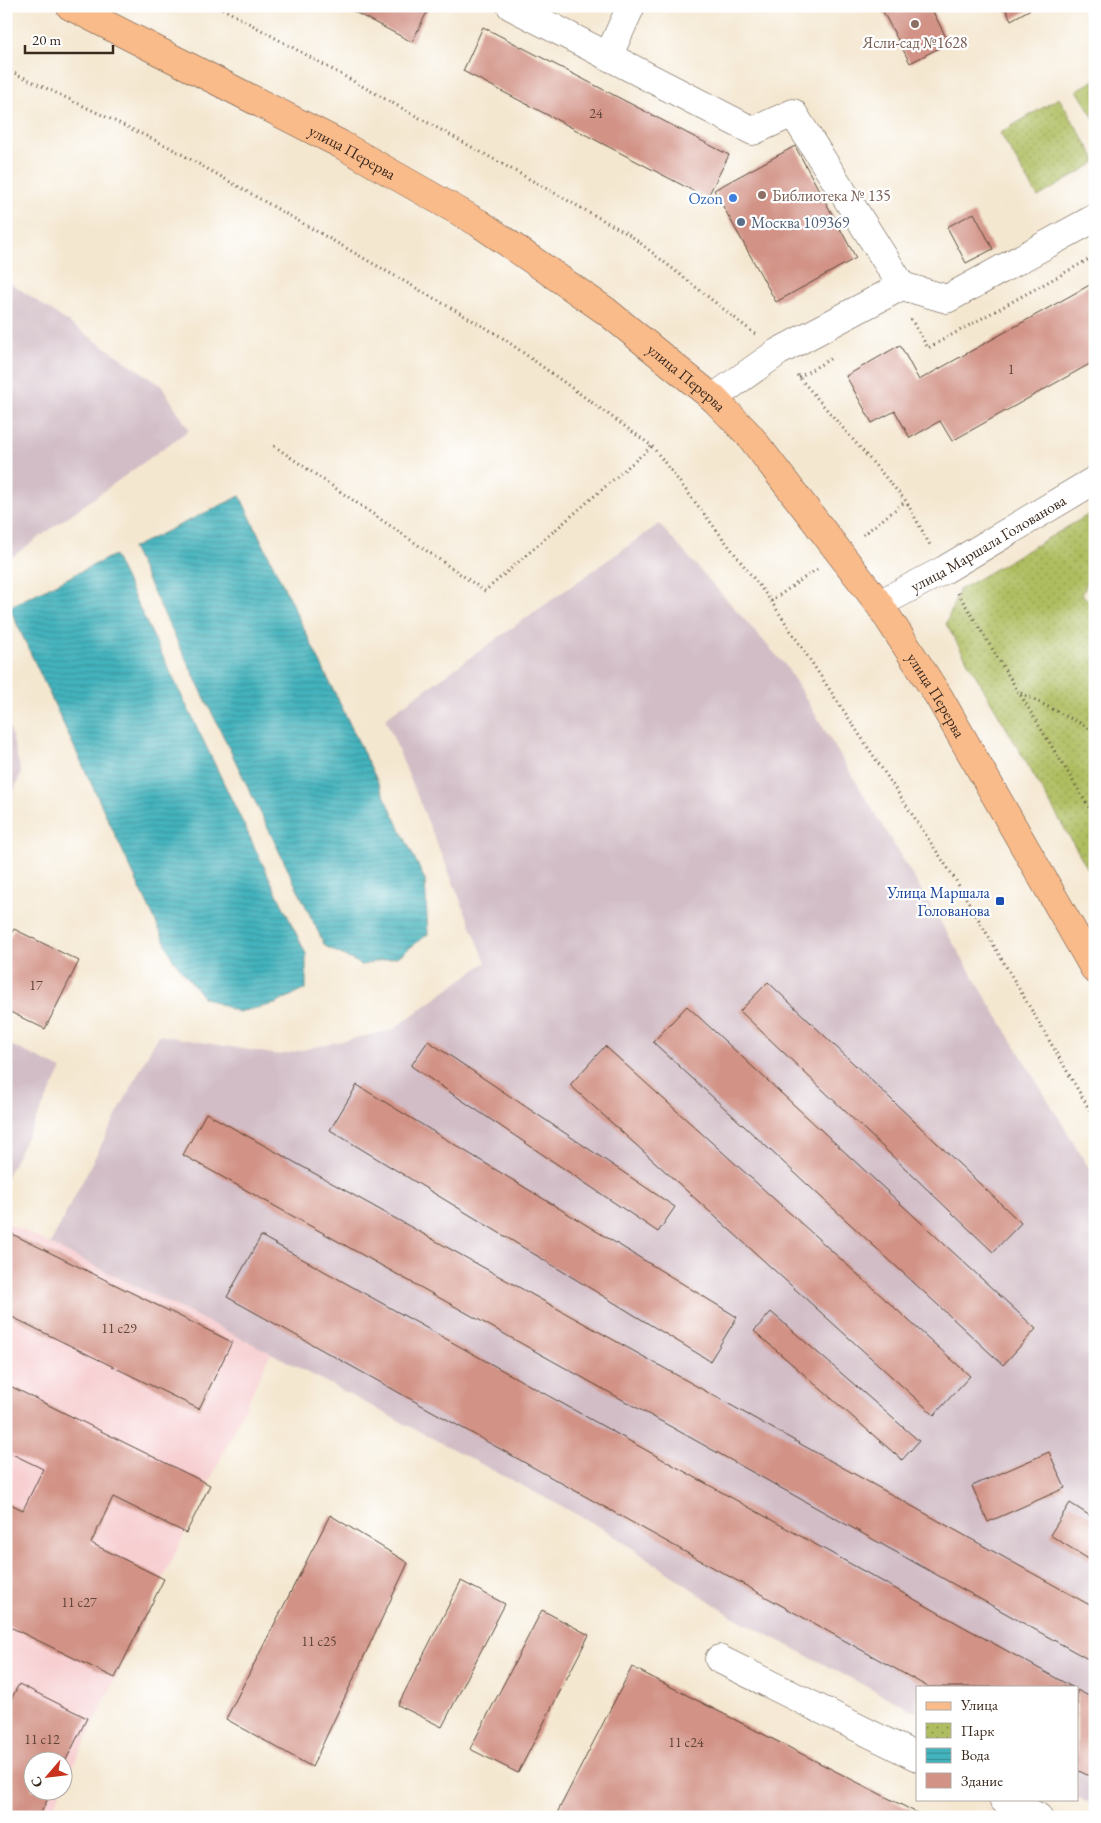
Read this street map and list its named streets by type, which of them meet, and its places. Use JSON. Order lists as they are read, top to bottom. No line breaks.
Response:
{"streets":{"main road":["улица Перерва"],"street":["улица Маршала Голованова"]},"crossings":[["улица Перерва","улица Маршала Голованова"]],"places":{"other":["Ясли-сад №1628","Библиотека № 135","Ozon","Москва 109369"],"transit":["Улица Маршала Голованова"]},"house_numbers":["24","1","17","11 c29","11 с27","11 с25","11 с12","11 с24"],"legend":["Улица","Парк","Вода","Здание"],"scale_bar":"20 m","north":"bottom left"}
